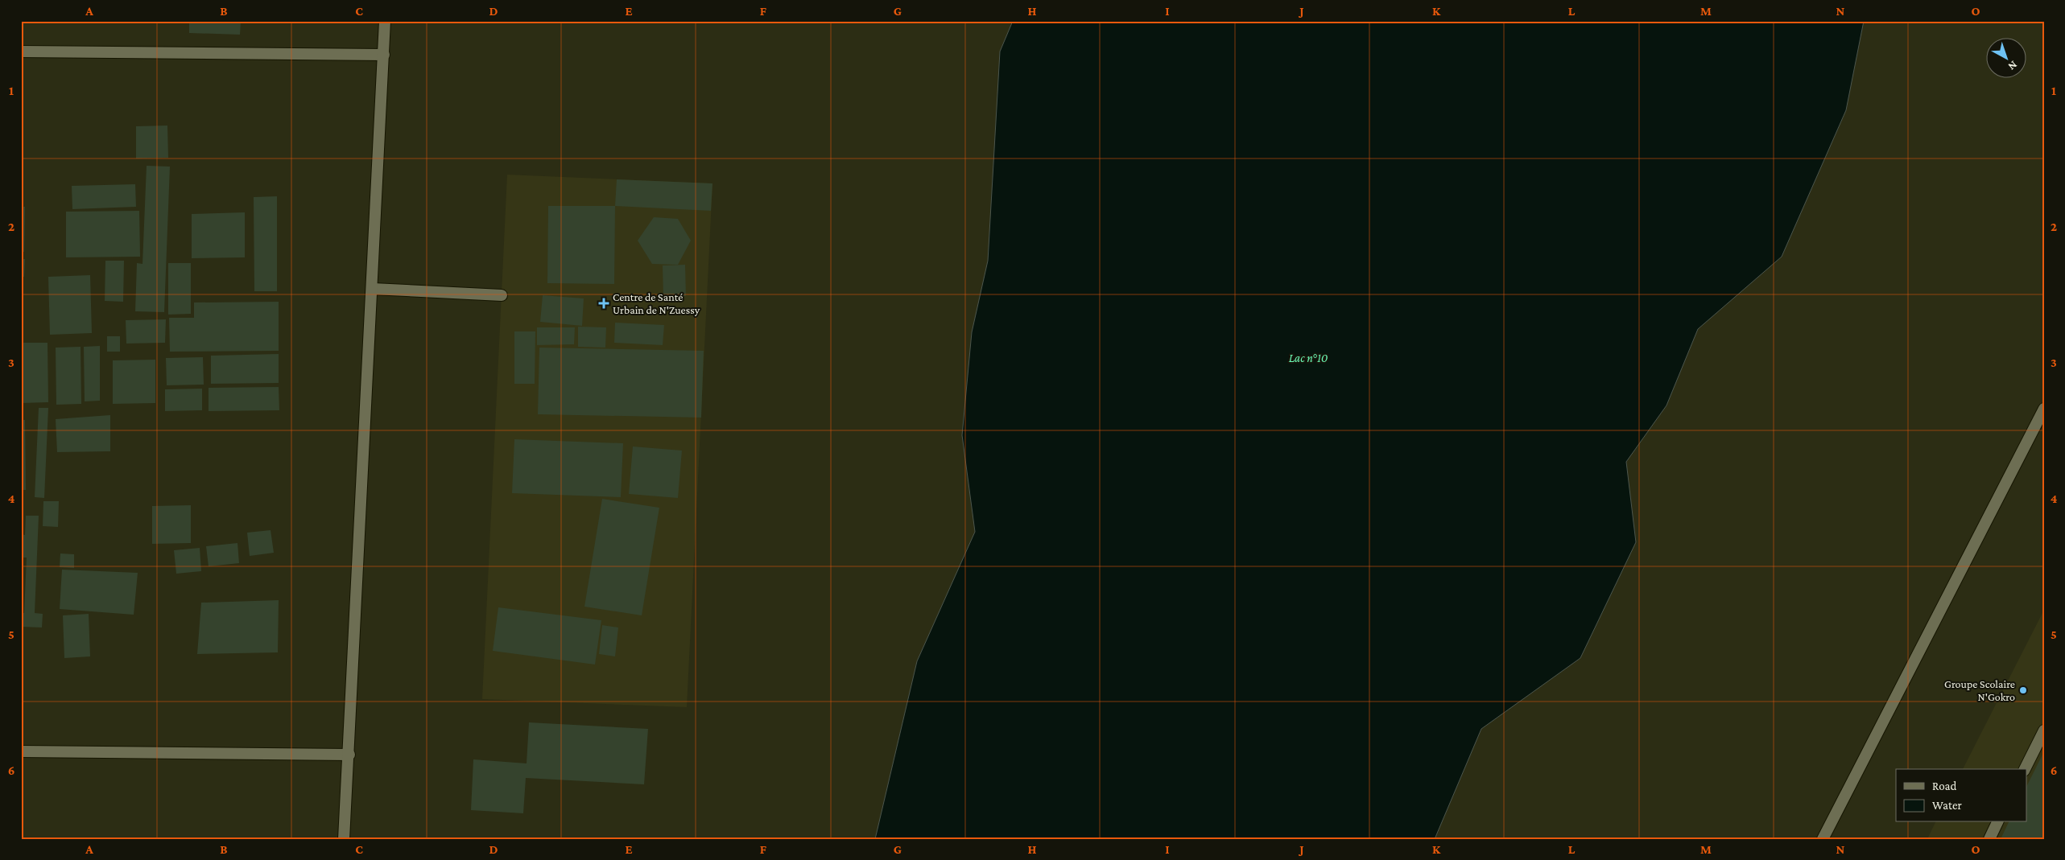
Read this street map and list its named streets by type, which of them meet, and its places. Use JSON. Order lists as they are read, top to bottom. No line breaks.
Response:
{"water":["Lac n°10"],"places":{"health":["Centre de Santé Urbain de N'Zuessy"],"other":["Groupe Scolaire N'Gokro"]},"legend":["Road","Water"],"north":"bottom right","grid":{"columns":["A","B","C","D","E","F","G","H","I","J","K","L","M","N","O"],"rows":["1","2","3","4","5","6"]}}
